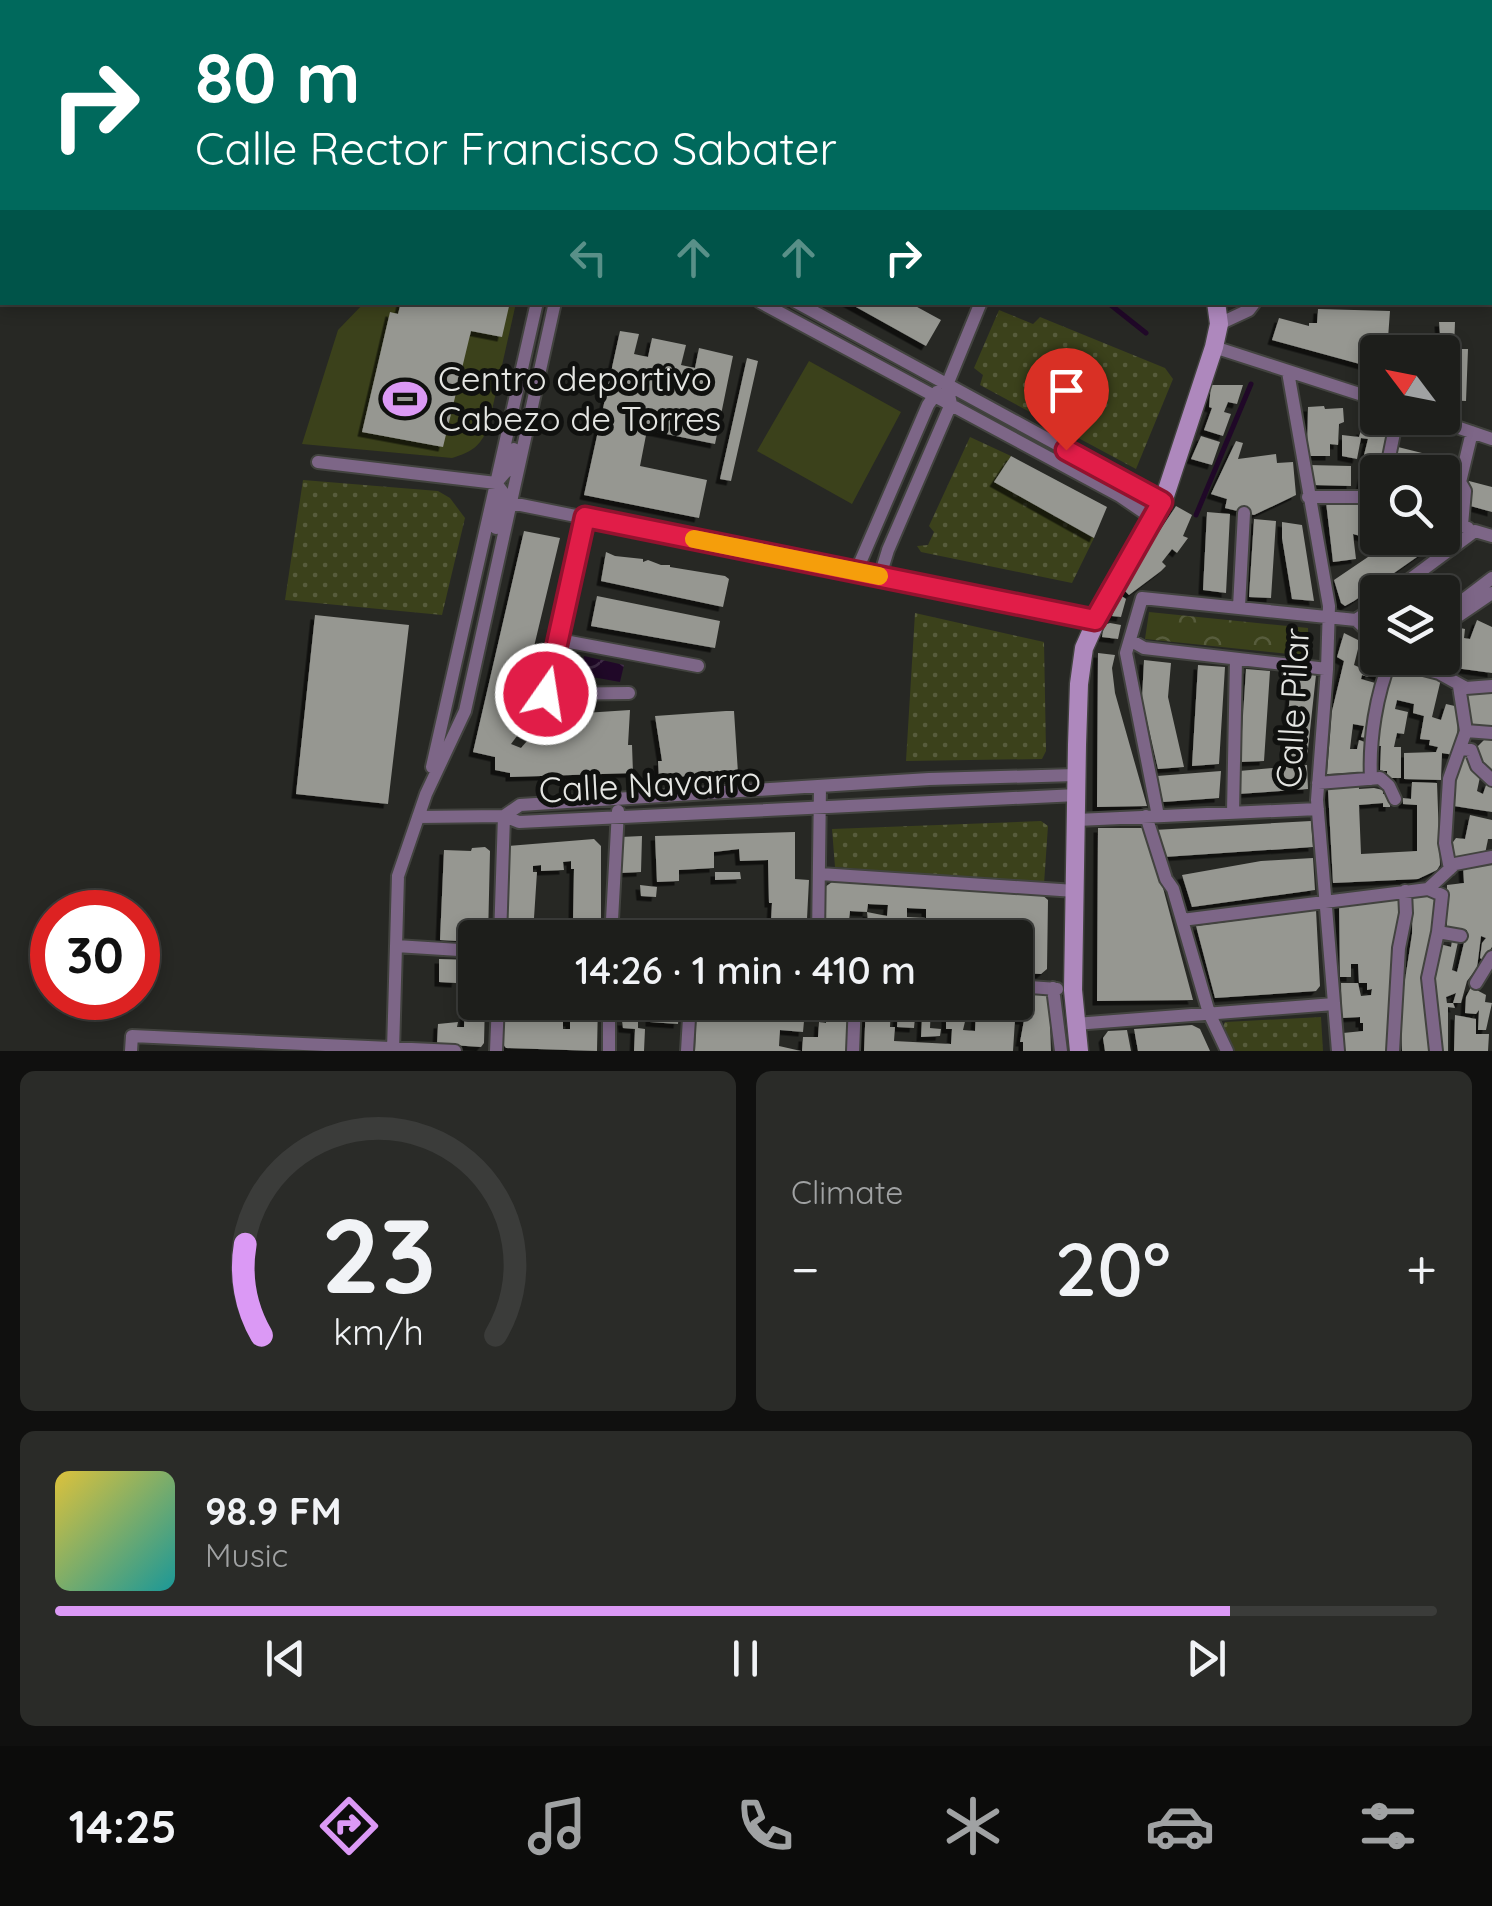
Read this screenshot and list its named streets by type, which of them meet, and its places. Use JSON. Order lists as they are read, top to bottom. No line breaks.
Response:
{"streets":{"street":["Calle Pilar","Calle Navarro"]},"places":{"sports":["Centro deportivo Cabezo de Torres"]},"north":"top left","page":{"turn":["80 m","Calle Rector Francisco Sabater"],"limit":"30","trip":"14:26 · 1 min · 410 m","tile":"Climate","heat":["−","20°","+"],"song":["98.9 FM","Music"],"tabs":"14:25","gauge":["23","km/h"]}}
